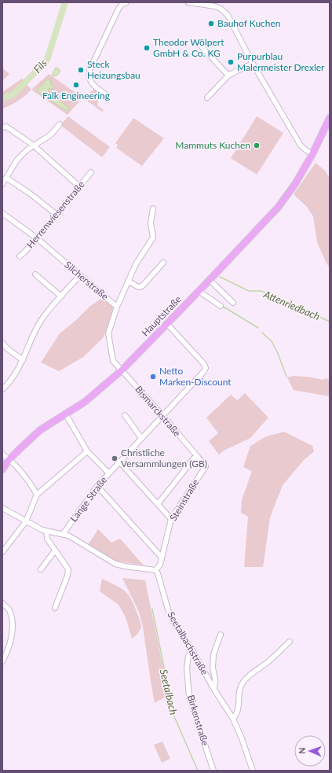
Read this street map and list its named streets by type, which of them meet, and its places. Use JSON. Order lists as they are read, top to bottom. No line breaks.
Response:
{"streets":{"main road":["Hauptstraße"],"street":["Herrenwiesenstraße","Silcherstraße","Bismarckstraße","Lange Straße","Steinstraße","Seetalbachstraße","Birkenstraße"]},"crossings":[["Herrenwiesenstraße","Silcherstraße"],["Silcherstraße","Hauptstraße"],["Silcherstraße","Bismarckstraße"],["Hauptstraße","Bismarckstraße"],["Hauptstraße","Lange Straße"],["Bismarckstraße","Lange Straße"],["Bismarckstraße","Steinstraße"],["Steinstraße","Seetalbachstraße"],["Seetalbachstraße","Birkenstraße"]],"water":["Fils","Attenriedbach","Seetalbach"],"places":["Bauhof Kuchen","Theodor Wölpert GmbH & Co. KG","Purpurblau Malermeister Drexler","Steck Heizungsbau","Falk Engineering","Mammuts Kuchen","Netto Marken-Discount","Christliche Versammlungen (GB)"],"north":"left"}
